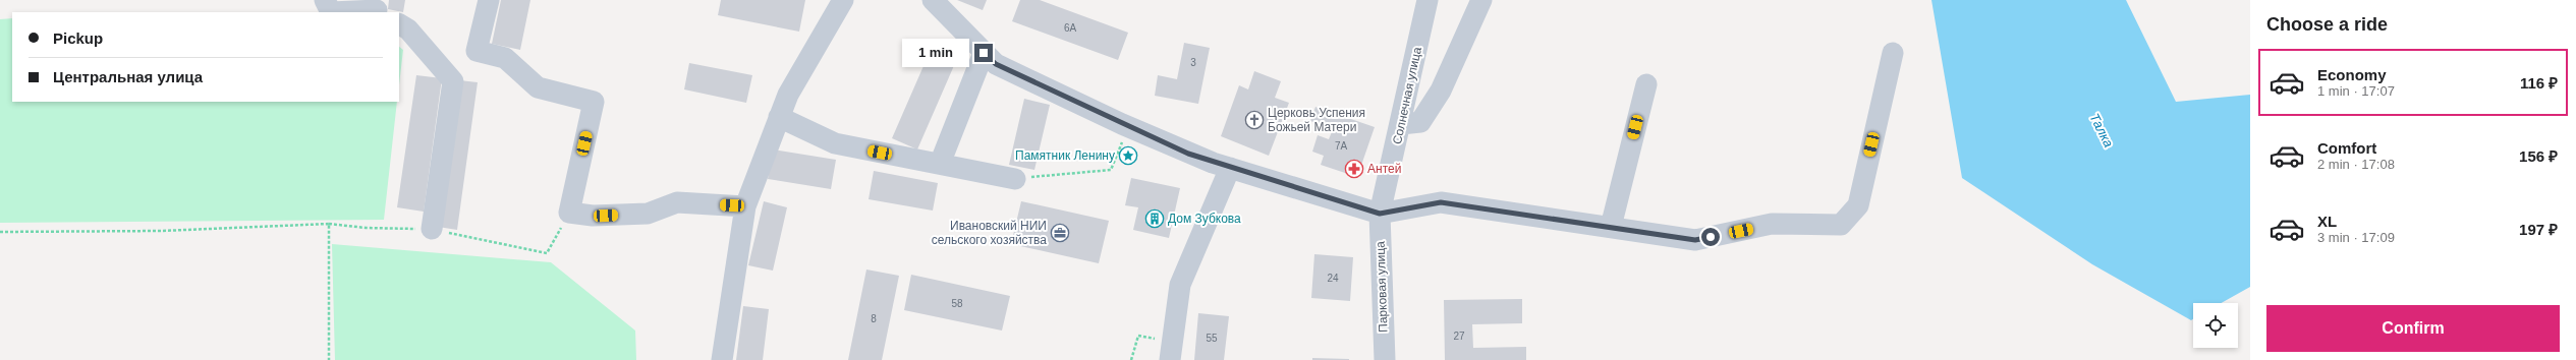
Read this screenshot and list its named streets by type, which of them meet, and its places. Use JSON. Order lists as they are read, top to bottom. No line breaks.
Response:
{"streets":{"street":["Солнечная улица","Парковая улица"]},"crossings":[["Солнечная улица","Парковая улица"]],"water":["Талка"],"places":{"church":["Церковь Успения Божьей Матери"],"place":["Памятник Ленину"],"pharmacy":["Антей"],"building":["Дом Зубкова"],"office":["Ивановский НИИ сельского хозяйства"]},"house_numbers":["6А","3","7А","24","58","8","27","55"],"page":{"heading":"Choose a ride","banner":["Pickup","Центральная улица"],"bubble":"1 min","list":[{"name":"Economy","note":"1 min · 17:07","value":"116 ₽"},{"name":"Comfort","note":"2 min · 17:08","value":"156 ₽"},{"name":"XL","note":"3 min · 17:09","value":"197 ₽"}],"buttons":"Confirm"}}
